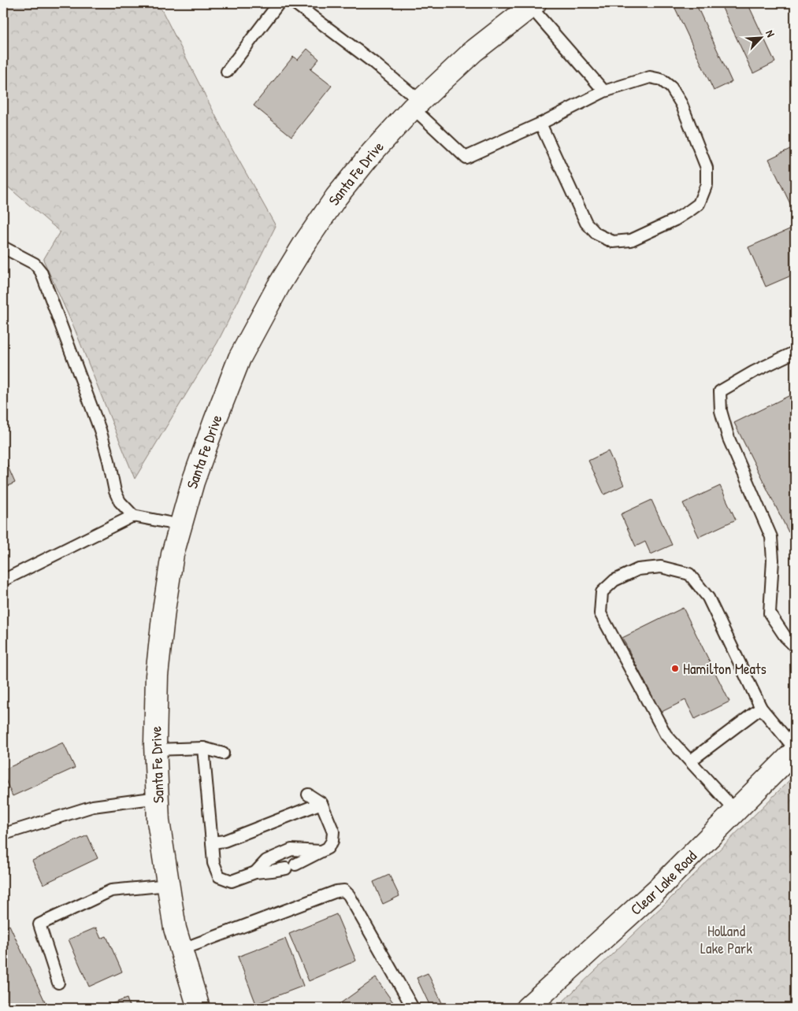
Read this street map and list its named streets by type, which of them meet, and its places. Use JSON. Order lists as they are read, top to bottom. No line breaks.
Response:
{"streets":{"main road":["Santa Fe Drive","Clear Lake Road"]},"parks":["Holland Lake Park"],"places":["Hamilton Meats"],"north":"top right"}
